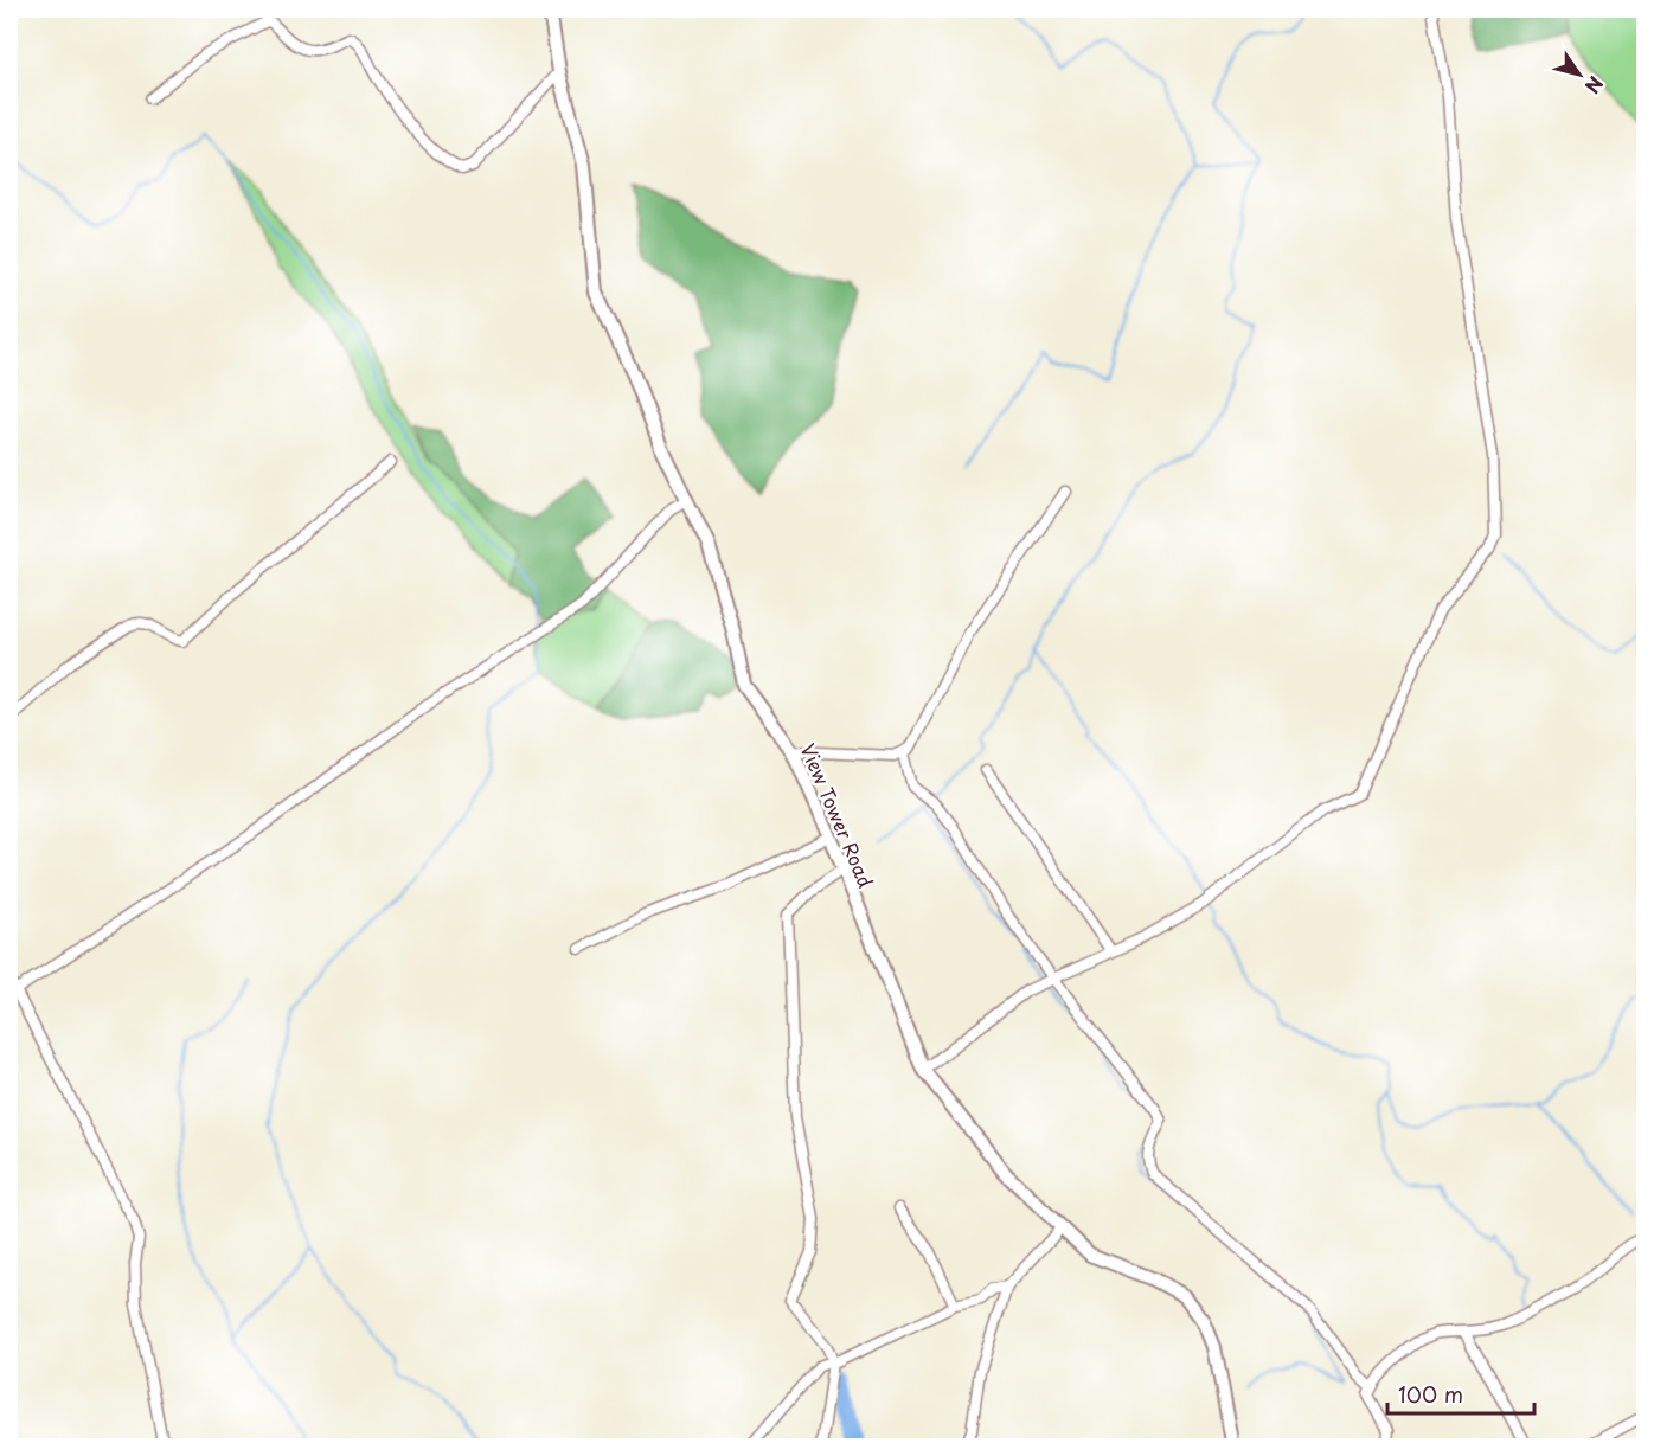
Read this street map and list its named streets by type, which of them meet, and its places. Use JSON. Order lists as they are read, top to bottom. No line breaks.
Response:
{"streets":{"street":["View Tower Road"]},"scale_bar":"100 m","north":"bottom right"}
